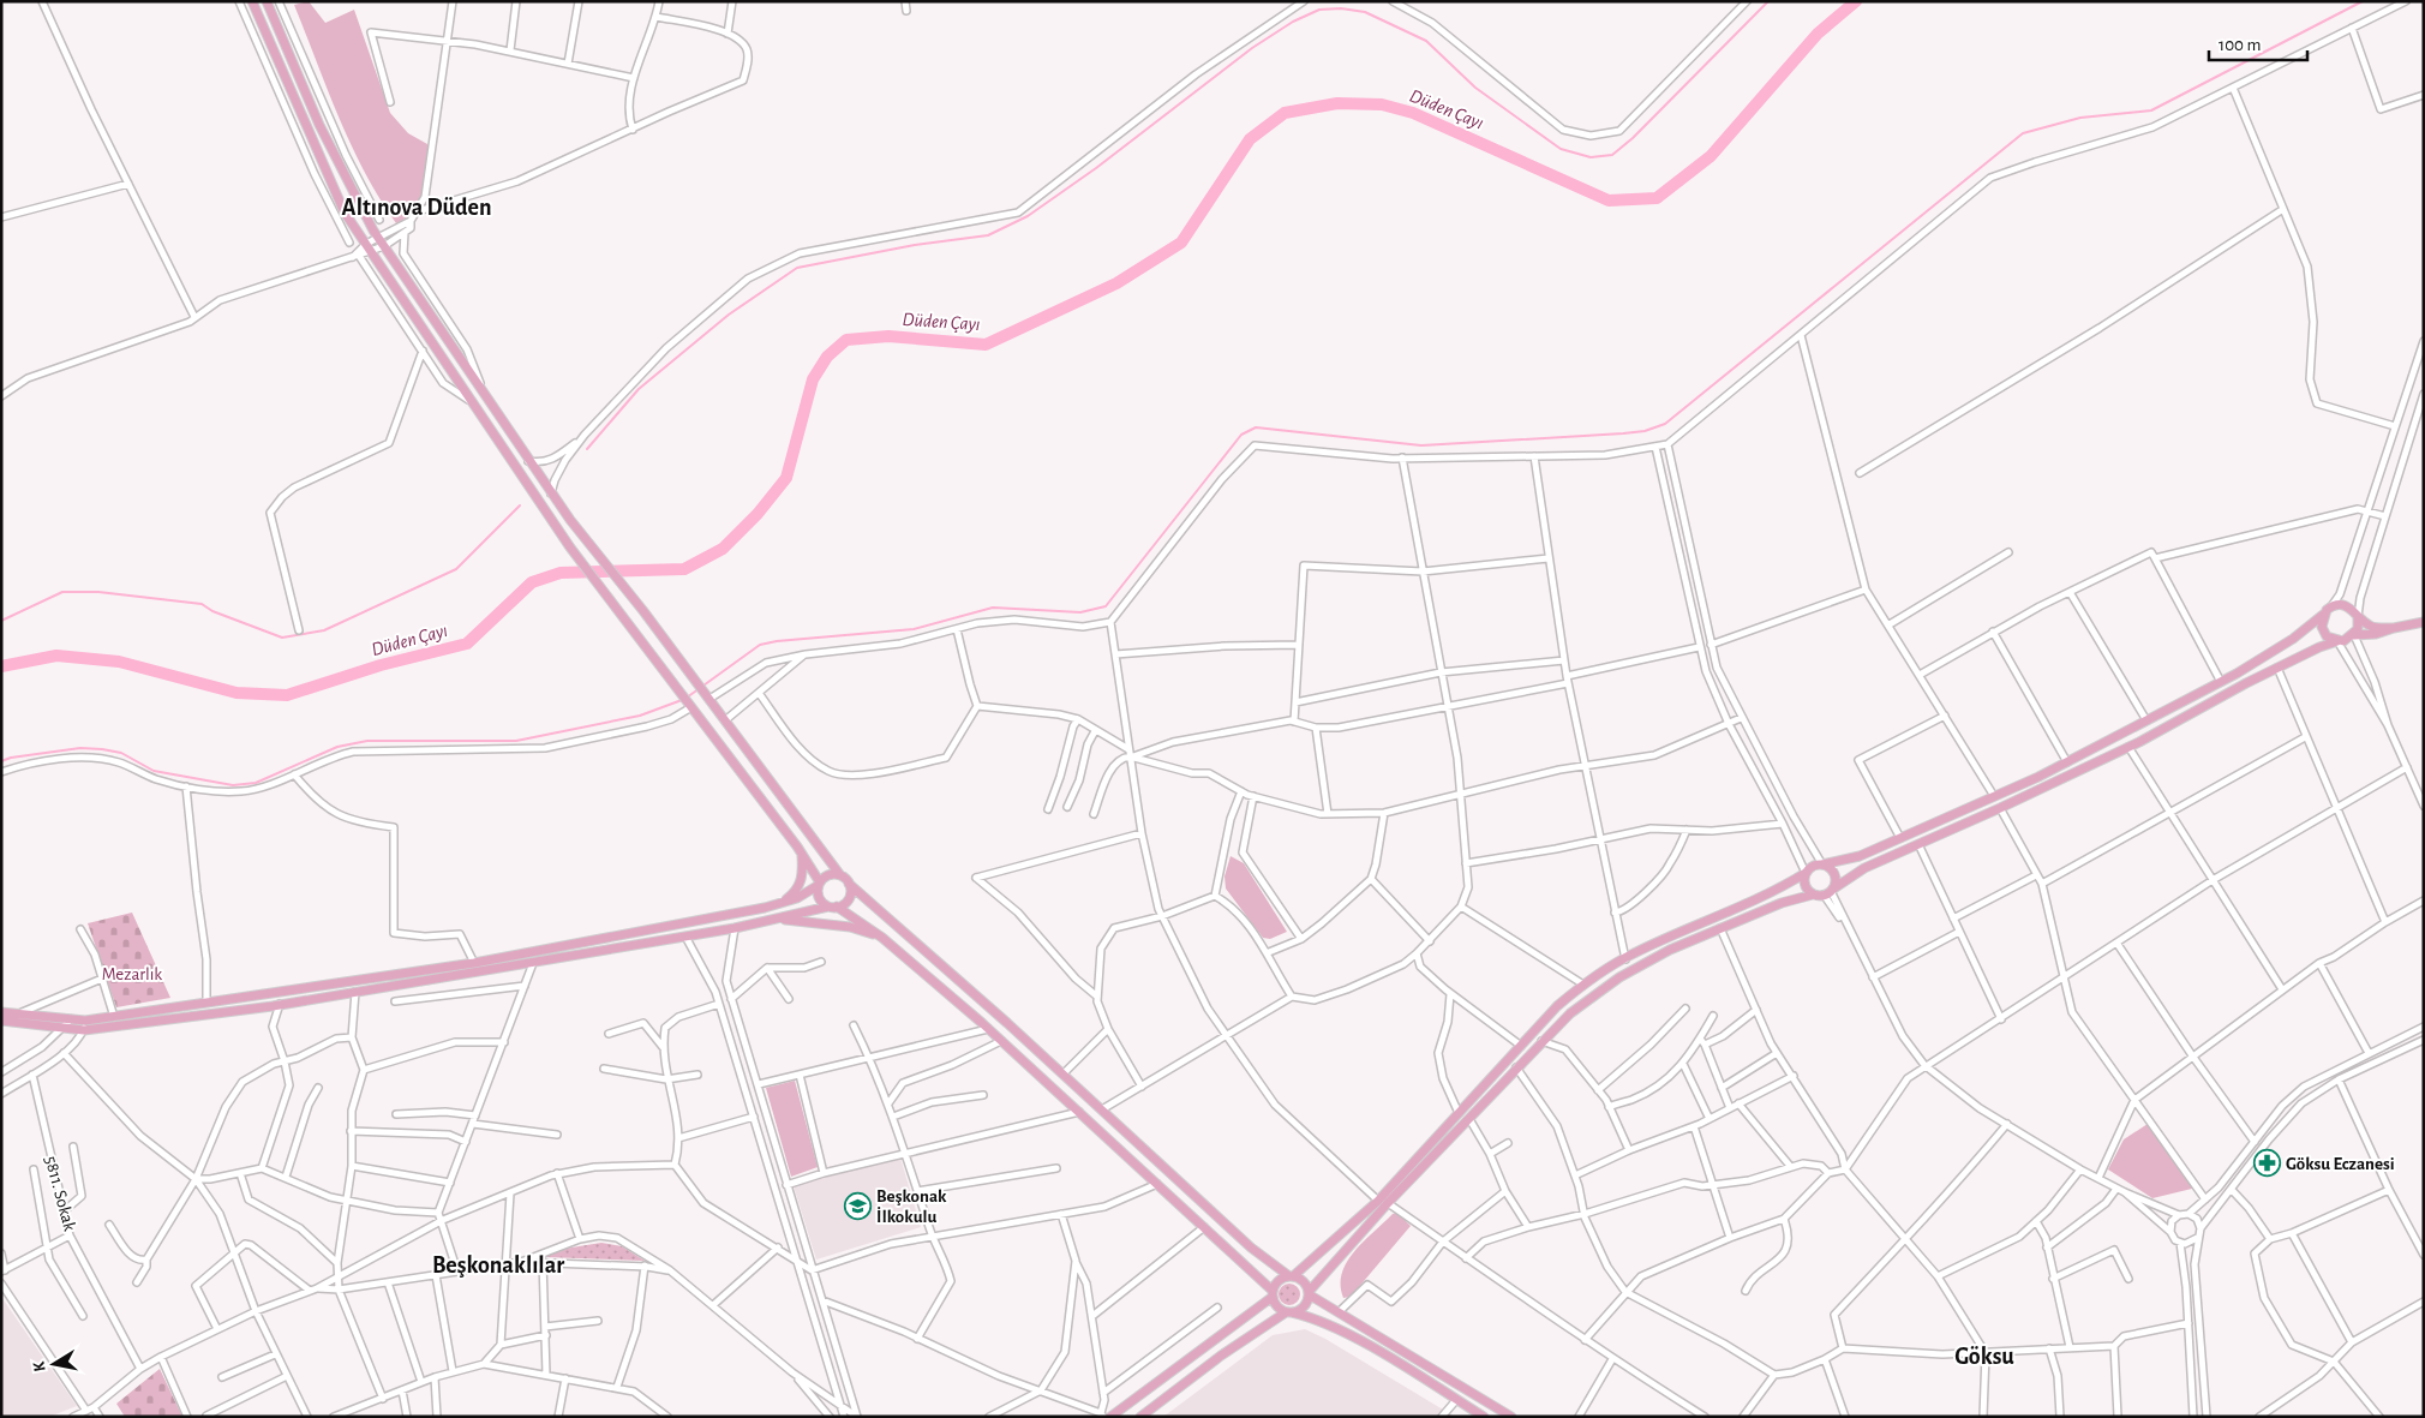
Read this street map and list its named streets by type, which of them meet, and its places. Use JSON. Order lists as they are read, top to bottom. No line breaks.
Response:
{"streets":{"street":["5811. Sokak"]},"districts":["Altınova Düden","Beşkonaklılar","Göksu"],"water":["Düden Çayı"],"parks":["Mezarlık"],"places":{"pharmacy":["Göksu Eczanesi"],"school or university":["Beşkonak İlkokulu"]},"scale_bar":"100 m","north":"left"}
